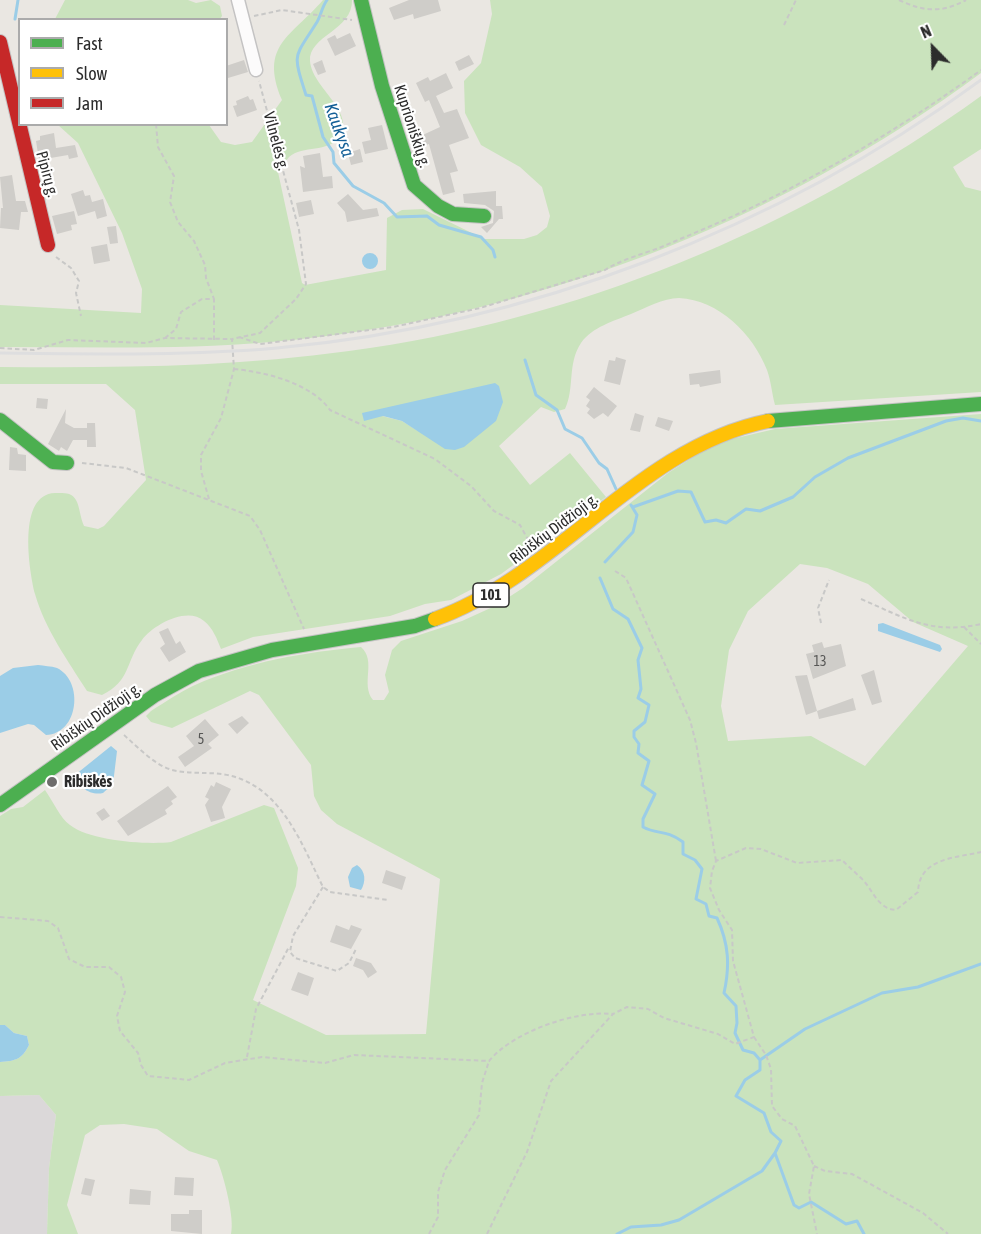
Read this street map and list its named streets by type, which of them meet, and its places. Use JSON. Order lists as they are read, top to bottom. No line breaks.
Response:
{"streets":{"main road":["Kuprioniškių g.","Pipirų g.","Ribiškių Didžioji g.","101"],"path":["Vilnelės g."]},"water":["Kaukysa"],"places":["Ribiškės"],"house_numbers":["13","5"],"legend":["Fast","Slow","Jam"],"north":"top left"}
